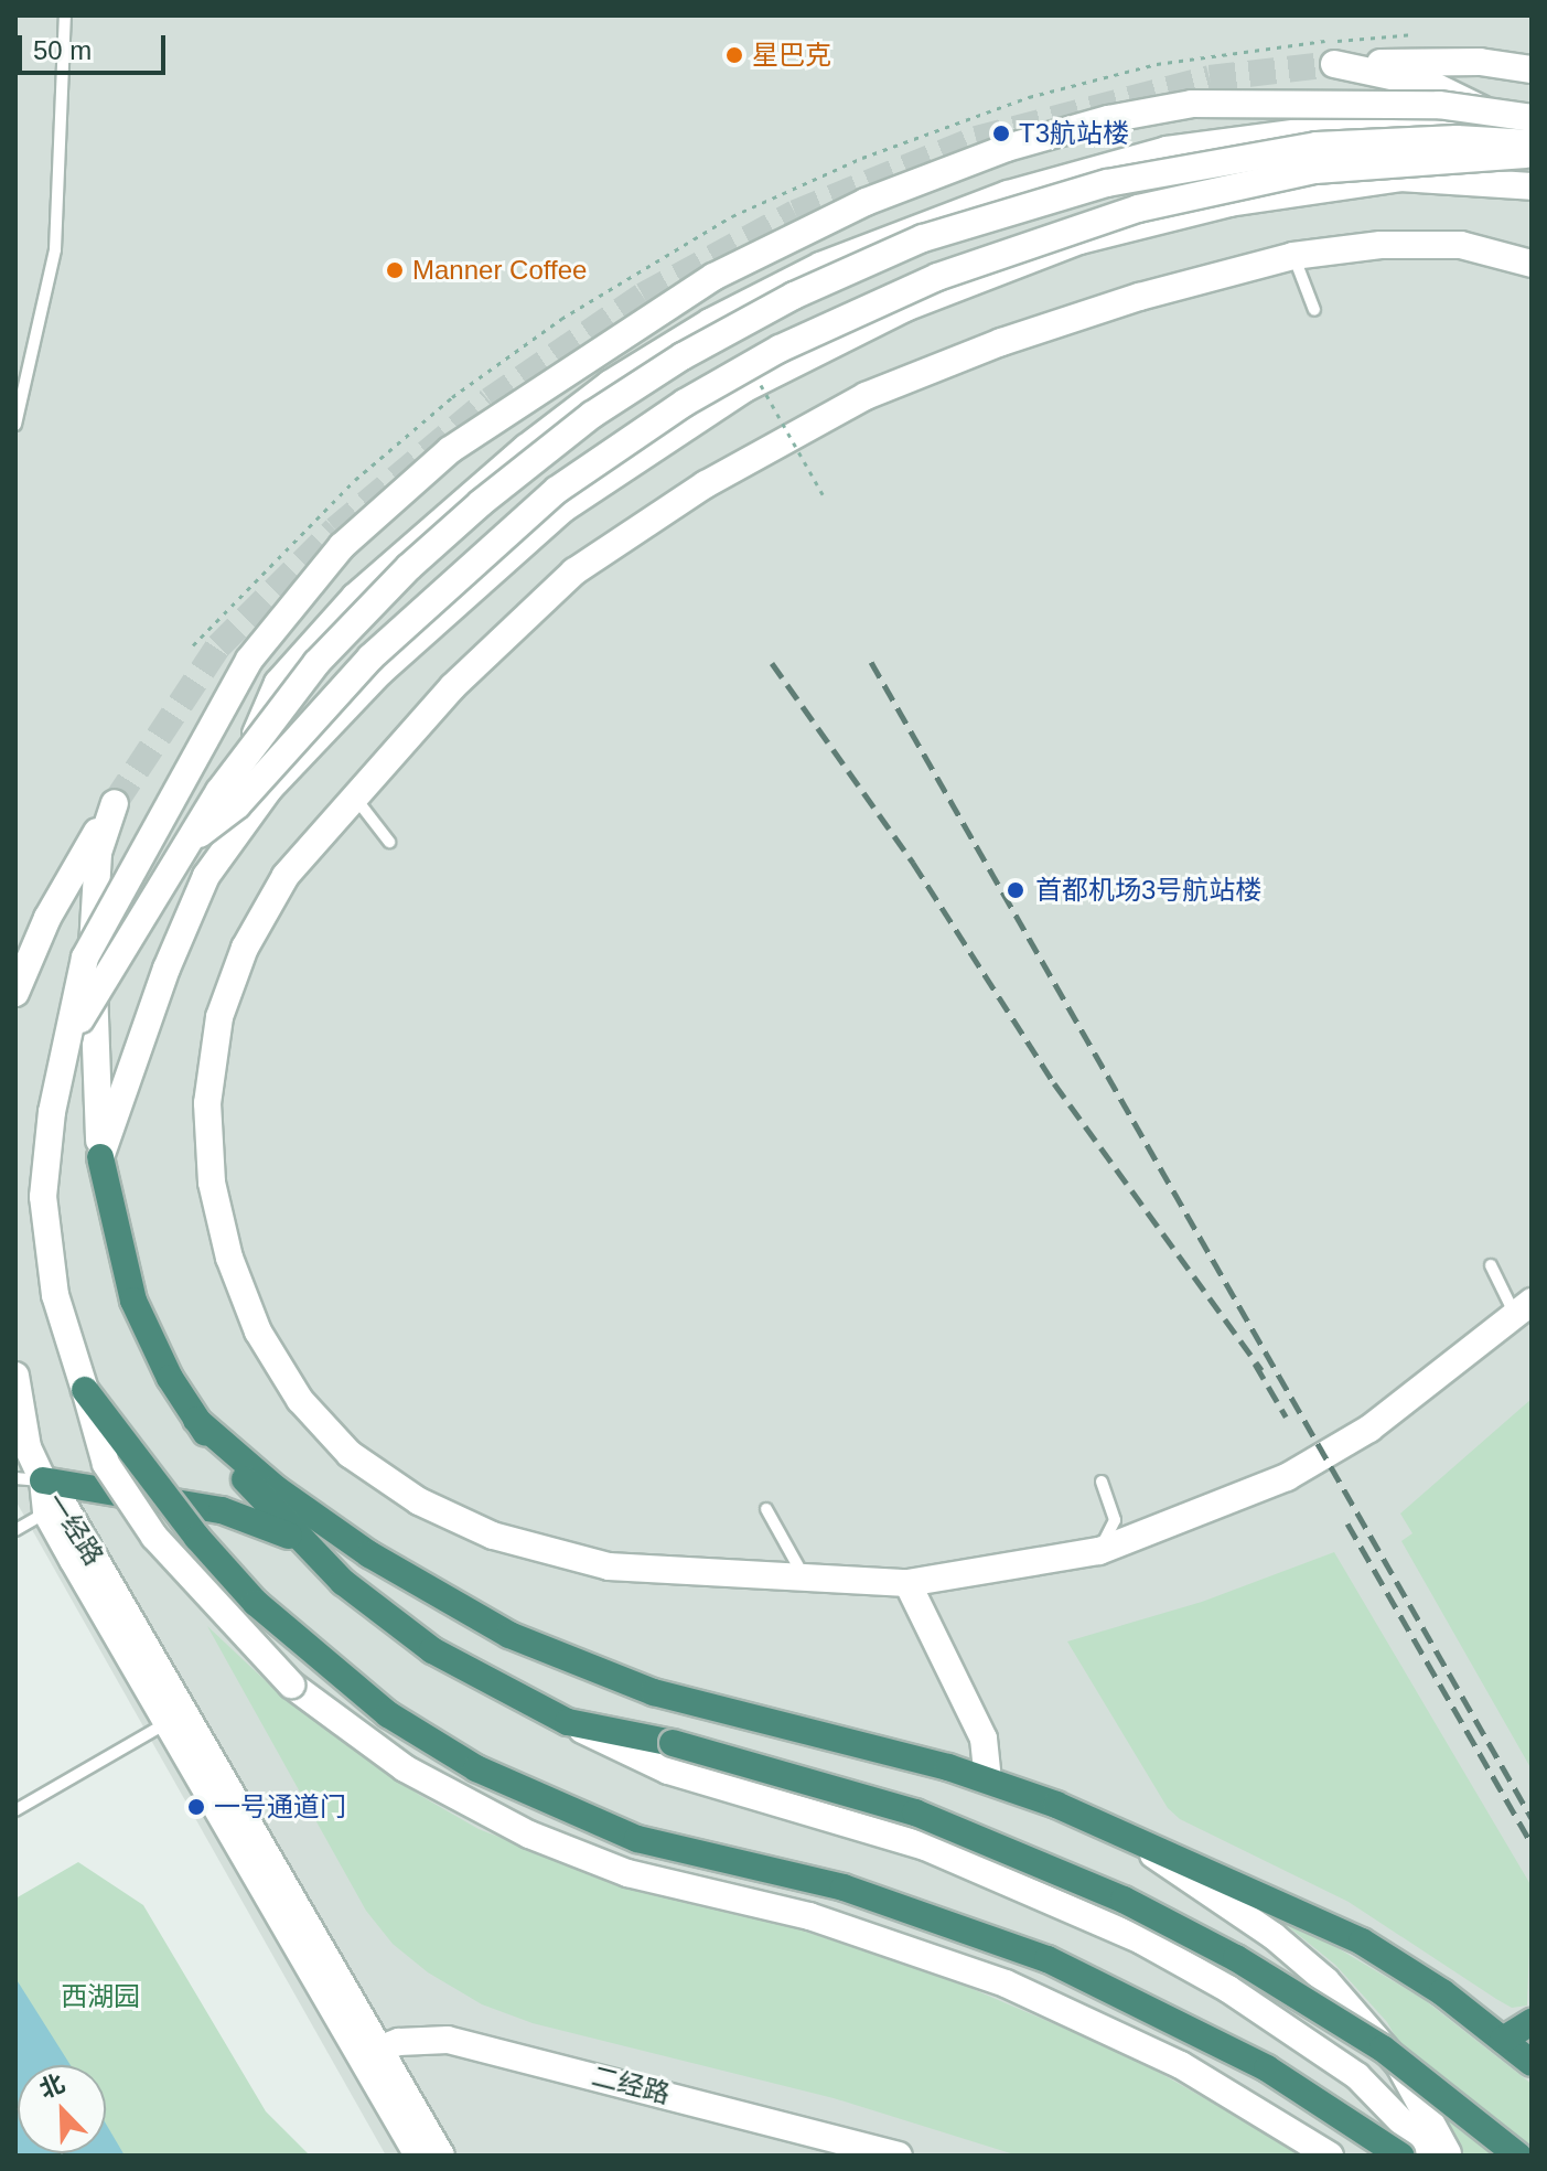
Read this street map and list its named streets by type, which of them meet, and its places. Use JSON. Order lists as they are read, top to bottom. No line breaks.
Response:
{"streets":{"street":["一经路","二经路"]},"crossings":[["一经路","二经路"]],"parks":["西湖园"],"places":["星巴克","T3航站楼","Manner Coffee","首都机场3号航站楼","一号通道门"],"scale_bar":"50 m","north":"top left"}
